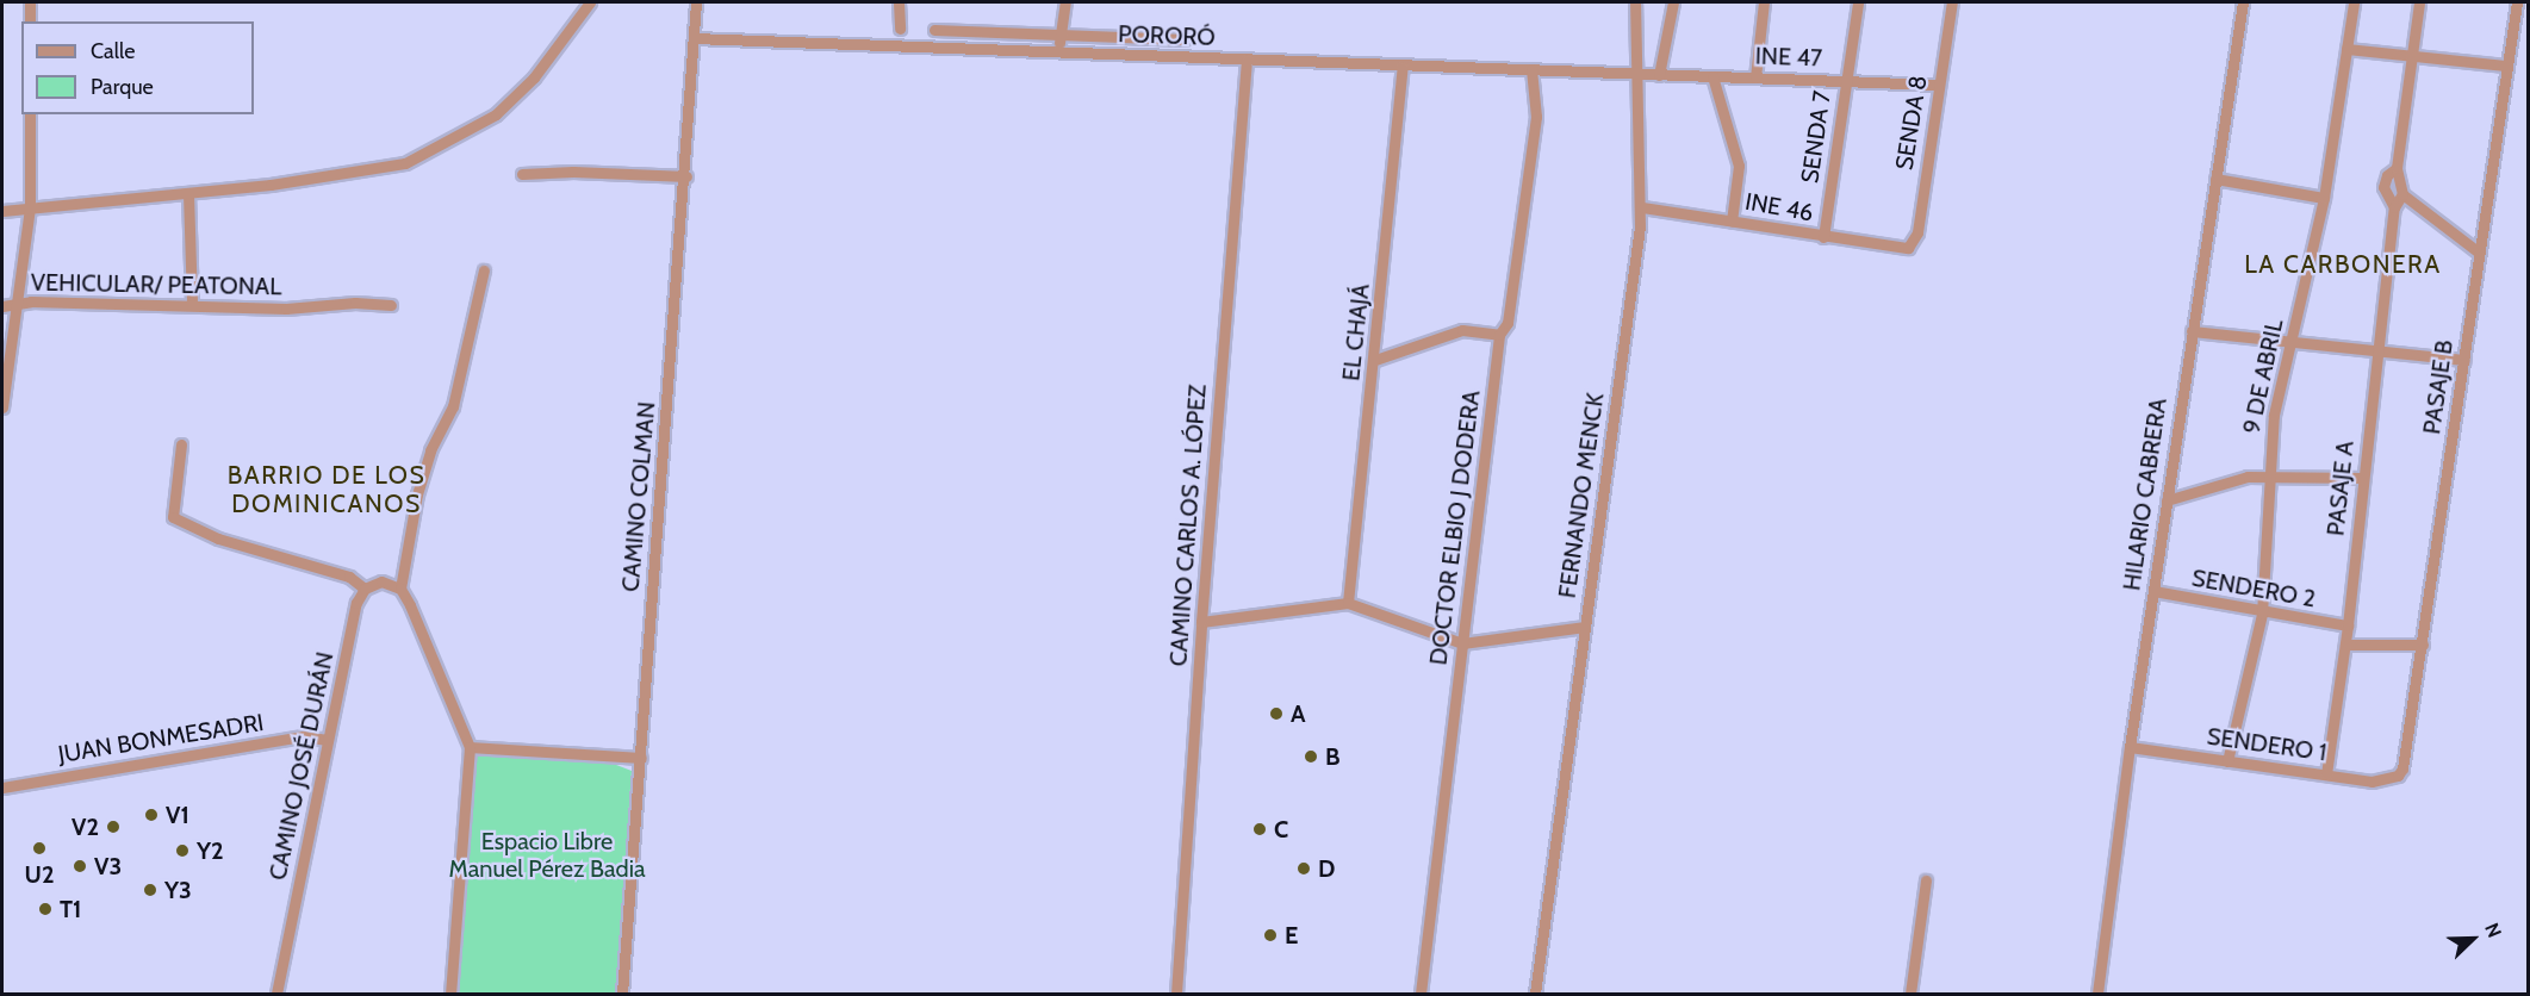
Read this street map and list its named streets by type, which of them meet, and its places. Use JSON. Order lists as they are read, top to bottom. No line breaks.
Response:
{"streets":{"street":["PORORÓ","INE 47","SENDA 8","SENDA 7","INE 46","VEHICULAR/ PEATONAL","EL CHAJÁ","9 DE ABRIL","PASAJE B","PASAJE A","HILARIO CABRERA","FERNANDO MENCK","CAMINO COLMAN","CAMINO CARLOS A. LÓPEZ","DOCTOR ELBIO J DODERA","SENDERO 2","JUAN BONMESADRI","SENDERO 1","CAMINO JOSÉ DURÁN"]},"crossings":[["PORORÓ","INE 47"],["PORORÓ","EL CHAJÁ"],["PORORÓ","FERNANDO MENCK"],["PORORÓ","CAMINO COLMAN"],["PORORÓ","CAMINO CARLOS A. LÓPEZ"],["PORORÓ","DOCTOR ELBIO J DODERA"],["INE 47","SENDA 8"],["INE 47","SENDA 7"],["INE 47","FERNANDO MENCK"],["SENDA 8","INE 46"],["SENDA 7","INE 46"],["INE 46","FERNANDO MENCK"],["9 DE ABRIL","SENDERO 2"],["9 DE ABRIL","SENDERO 1"],["PASAJE B","SENDERO 1"],["PASAJE A","SENDERO 2"],["PASAJE A","SENDERO 1"],["HILARIO CABRERA","SENDERO 2"],["HILARIO CABRERA","SENDERO 1"],["JUAN BONMESADRI","CAMINO JOSÉ DURÁN"]],"districts":["LA CARBONERA","BARRIO DE LOS DOMINICANOS"],"parks":["Espacio Libre Manuel Pérez Badia"],"places":["A","B","V1","V2","C","U2","Y2","V3","D","Y3","T1","E"],"legend":["Calle","Parque"],"north":"top right"}
